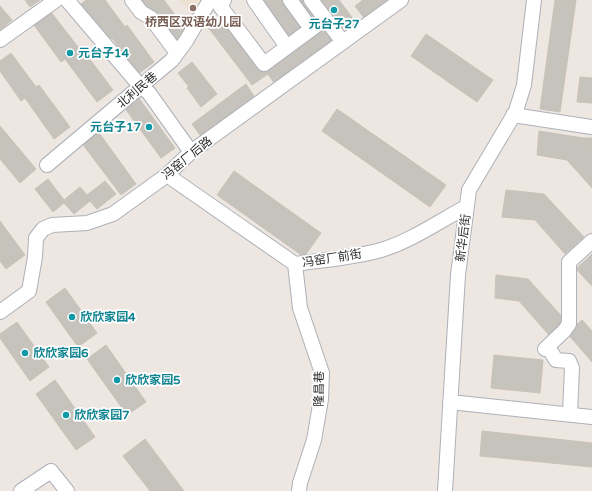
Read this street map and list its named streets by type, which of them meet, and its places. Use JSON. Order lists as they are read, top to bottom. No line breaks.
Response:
{"streets":{"street":["北利民巷","冯窑厂后路","新华后街","冯窑厂前街","隆昌巷"]},"crossings":[["冯窑厂后路","冯窑厂前街"],["新华后街","冯窑厂前街"],["冯窑厂前街","隆昌巷"]],"places":["桥西区双语幼儿园","元台子27","元台子14","元台子17","欣欣家园4","欣欣家园6","欣欣家园5","欣欣家园7"]}
